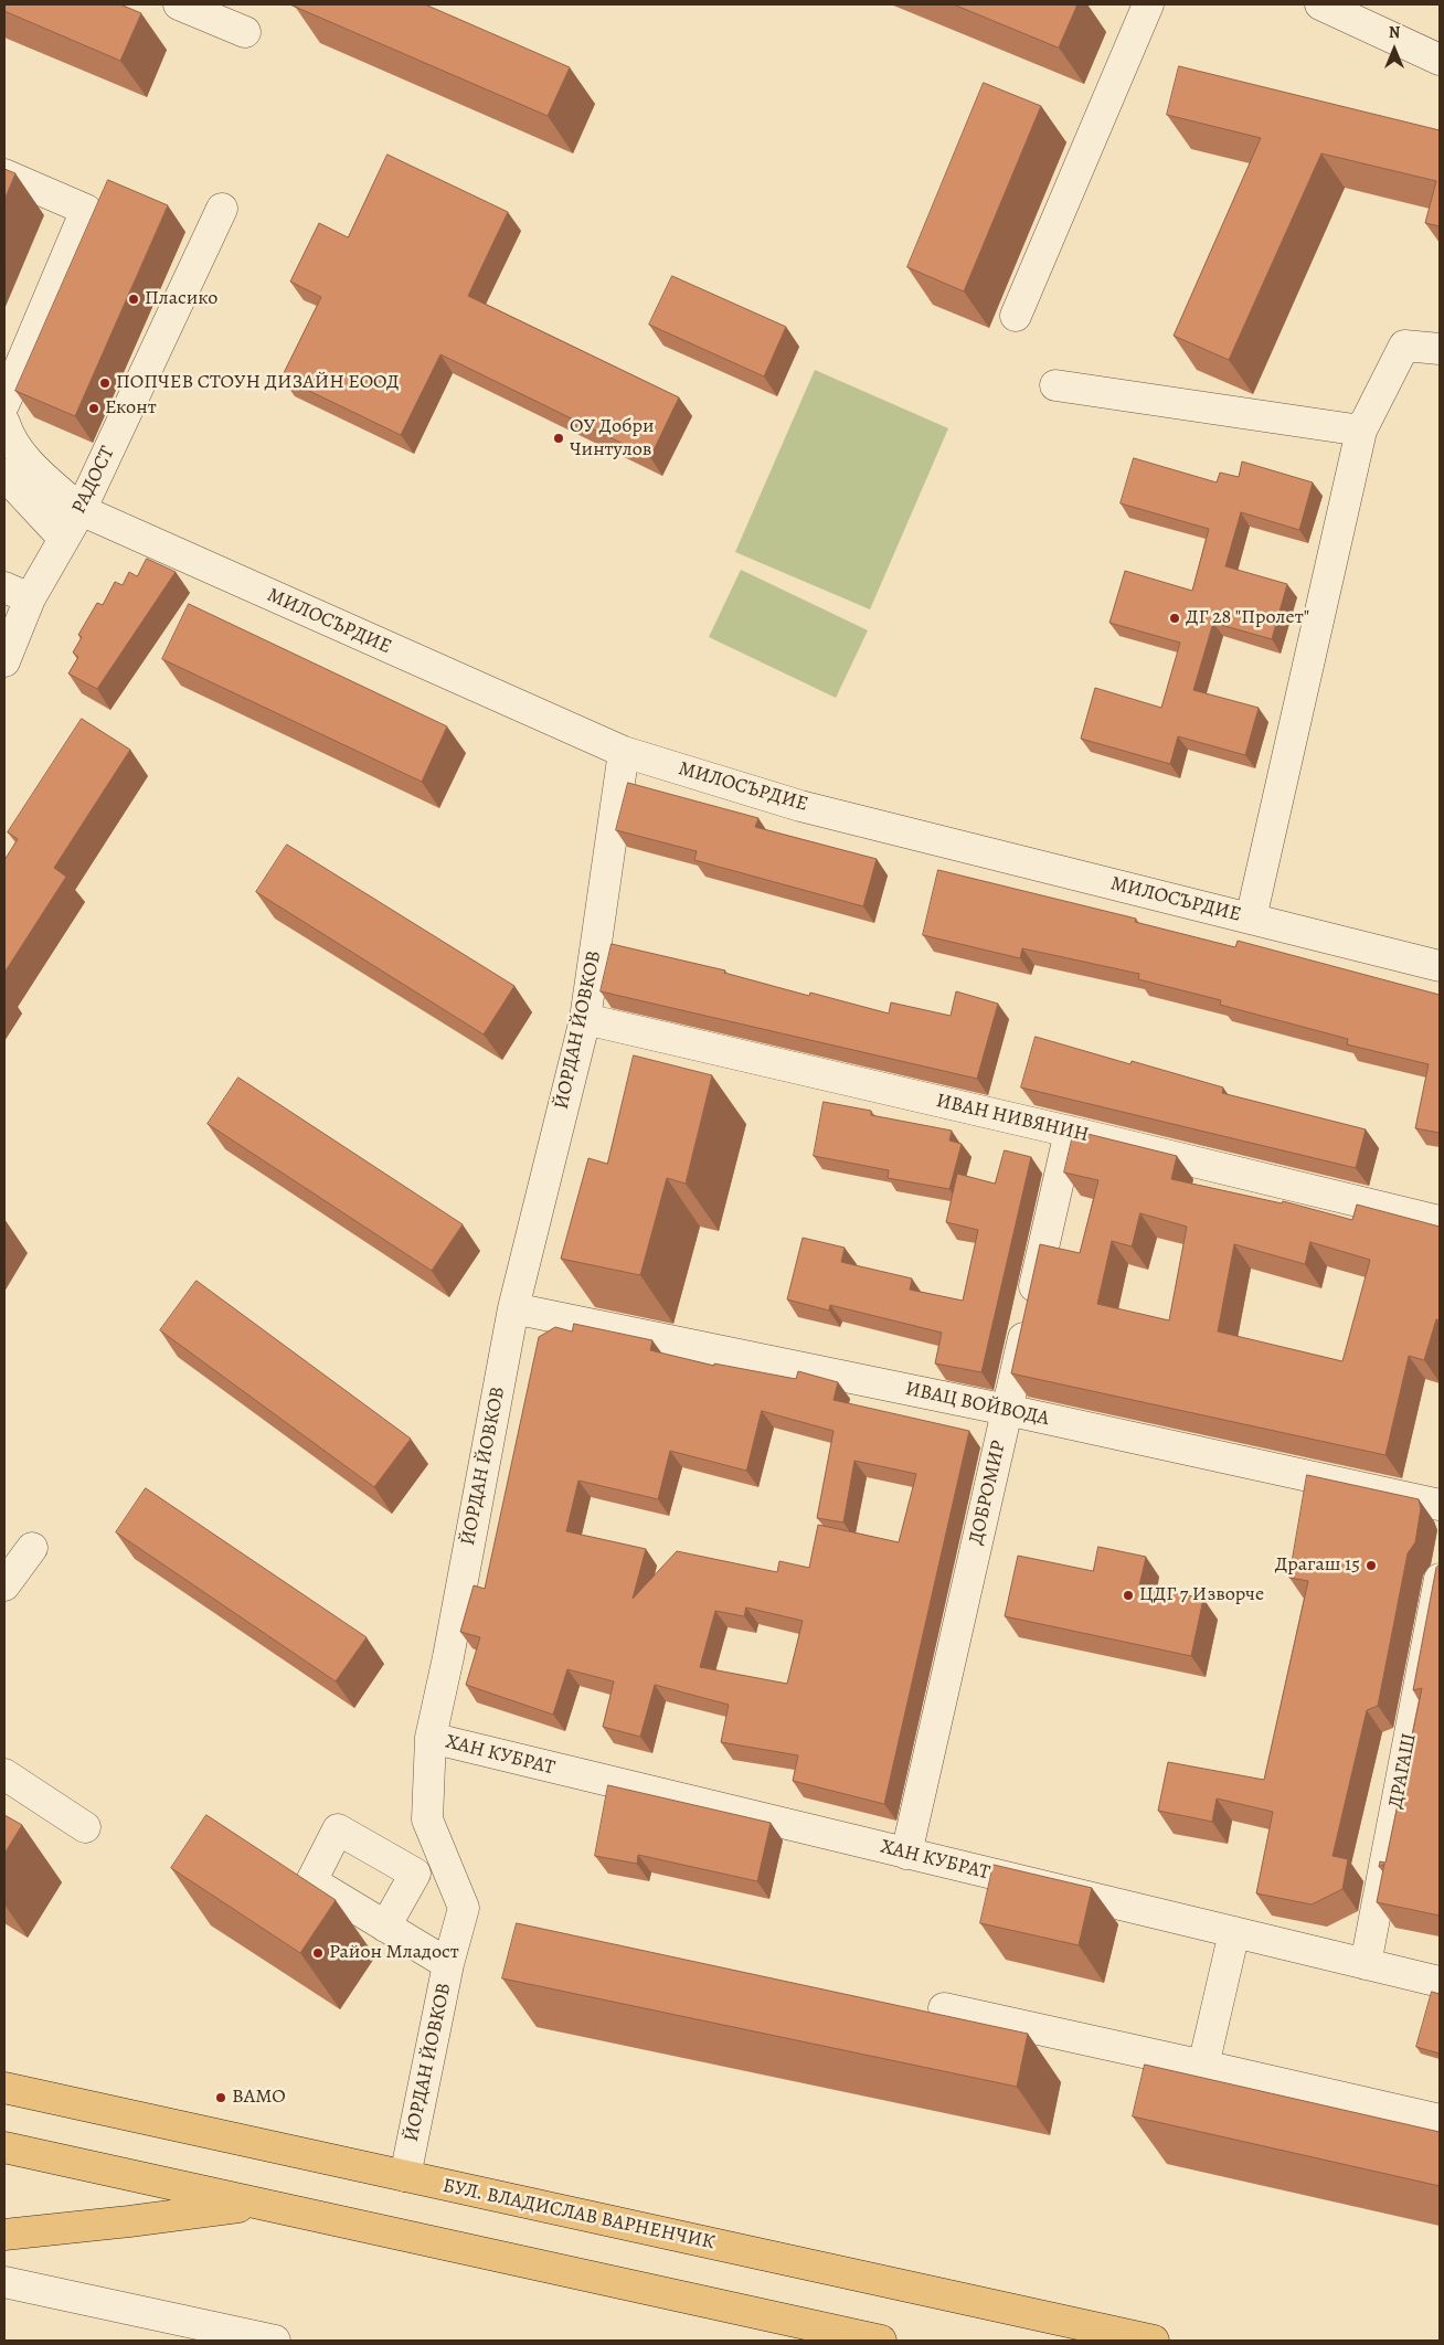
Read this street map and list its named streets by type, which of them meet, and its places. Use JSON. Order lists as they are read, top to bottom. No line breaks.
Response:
{"streets":{"main road":["БУЛ. ВЛАДИСЛАВ ВАРНЕНЧИК"],"street":["РАДОСТ","МИЛОСЪРДИЕ","ЙОРДАН ЙОВКОВ","ИВАН НИВЯНИН","ИВАЦ ВОЙВОДА","ДОБРОМИР","ХАН КУБРАТ","ДРАГАШ"]},"crossings":[["РАДОСТ","МИЛОСЪРДИЕ"],["МИЛОСЪРДИЕ","ЙОРДАН ЙОВКОВ"],["ЙОРДАН ЙОВКОВ","ИВАН НИВЯНИН"],["ЙОРДАН ЙОВКОВ","ИВАЦ ВОЙВОДА"],["ЙОРДАН ЙОВКОВ","ХАН КУБРАТ"],["ЙОРДАН ЙОВКОВ","БУЛ. ВЛАДИСЛАВ ВАРНЕНЧИК"],["ИВАН НИВЯНИН","ДОБРОМИР"],["ИВАЦ ВОЙВОДА","ДОБРОМИР"],["ДОБРОМИР","ХАН КУБРАТ"],["ХАН КУБРАТ","ДРАГАШ"]],"places":["Пласико","ПОПЧЕВ СТОУН ДИЗАЙН ЕООД","Еконт","ОУ Добри Чинтулов","ДГ 28 \"Пролет\"","Драгаш 15","ЦДГ 7 Изворче","Район Младост","ВАМО"],"north":"top"}
